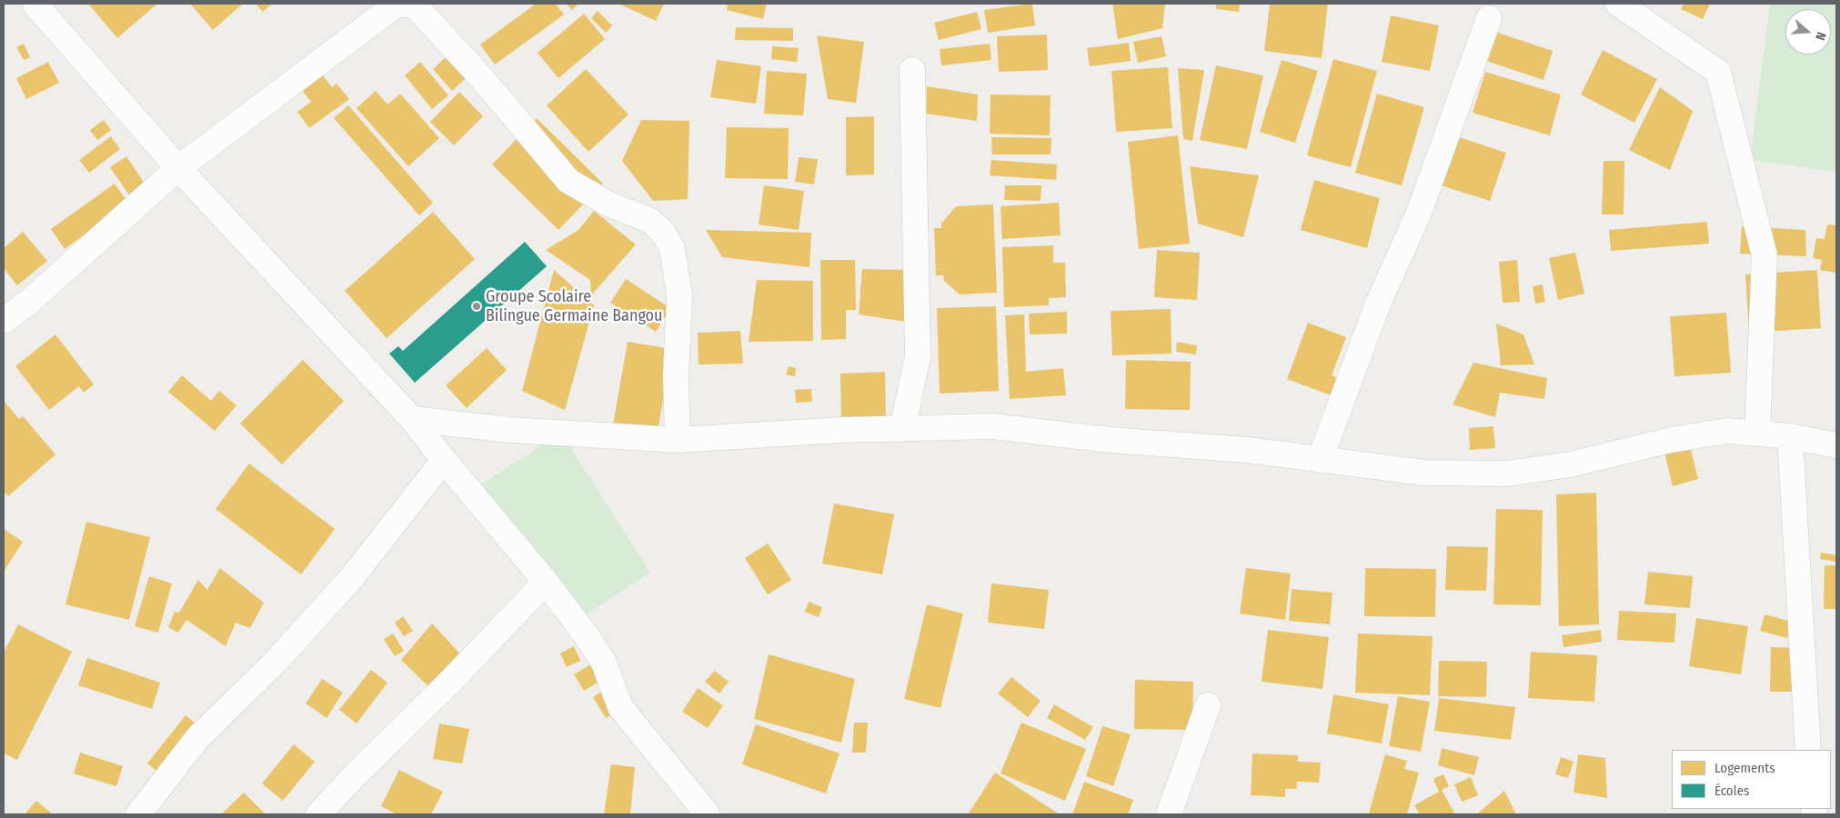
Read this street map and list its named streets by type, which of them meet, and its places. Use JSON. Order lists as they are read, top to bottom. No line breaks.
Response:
{"places":["Groupe Scolaire Bilingue Germaine Bangou"],"legend":["Logements","Écoles"],"north":"right"}
